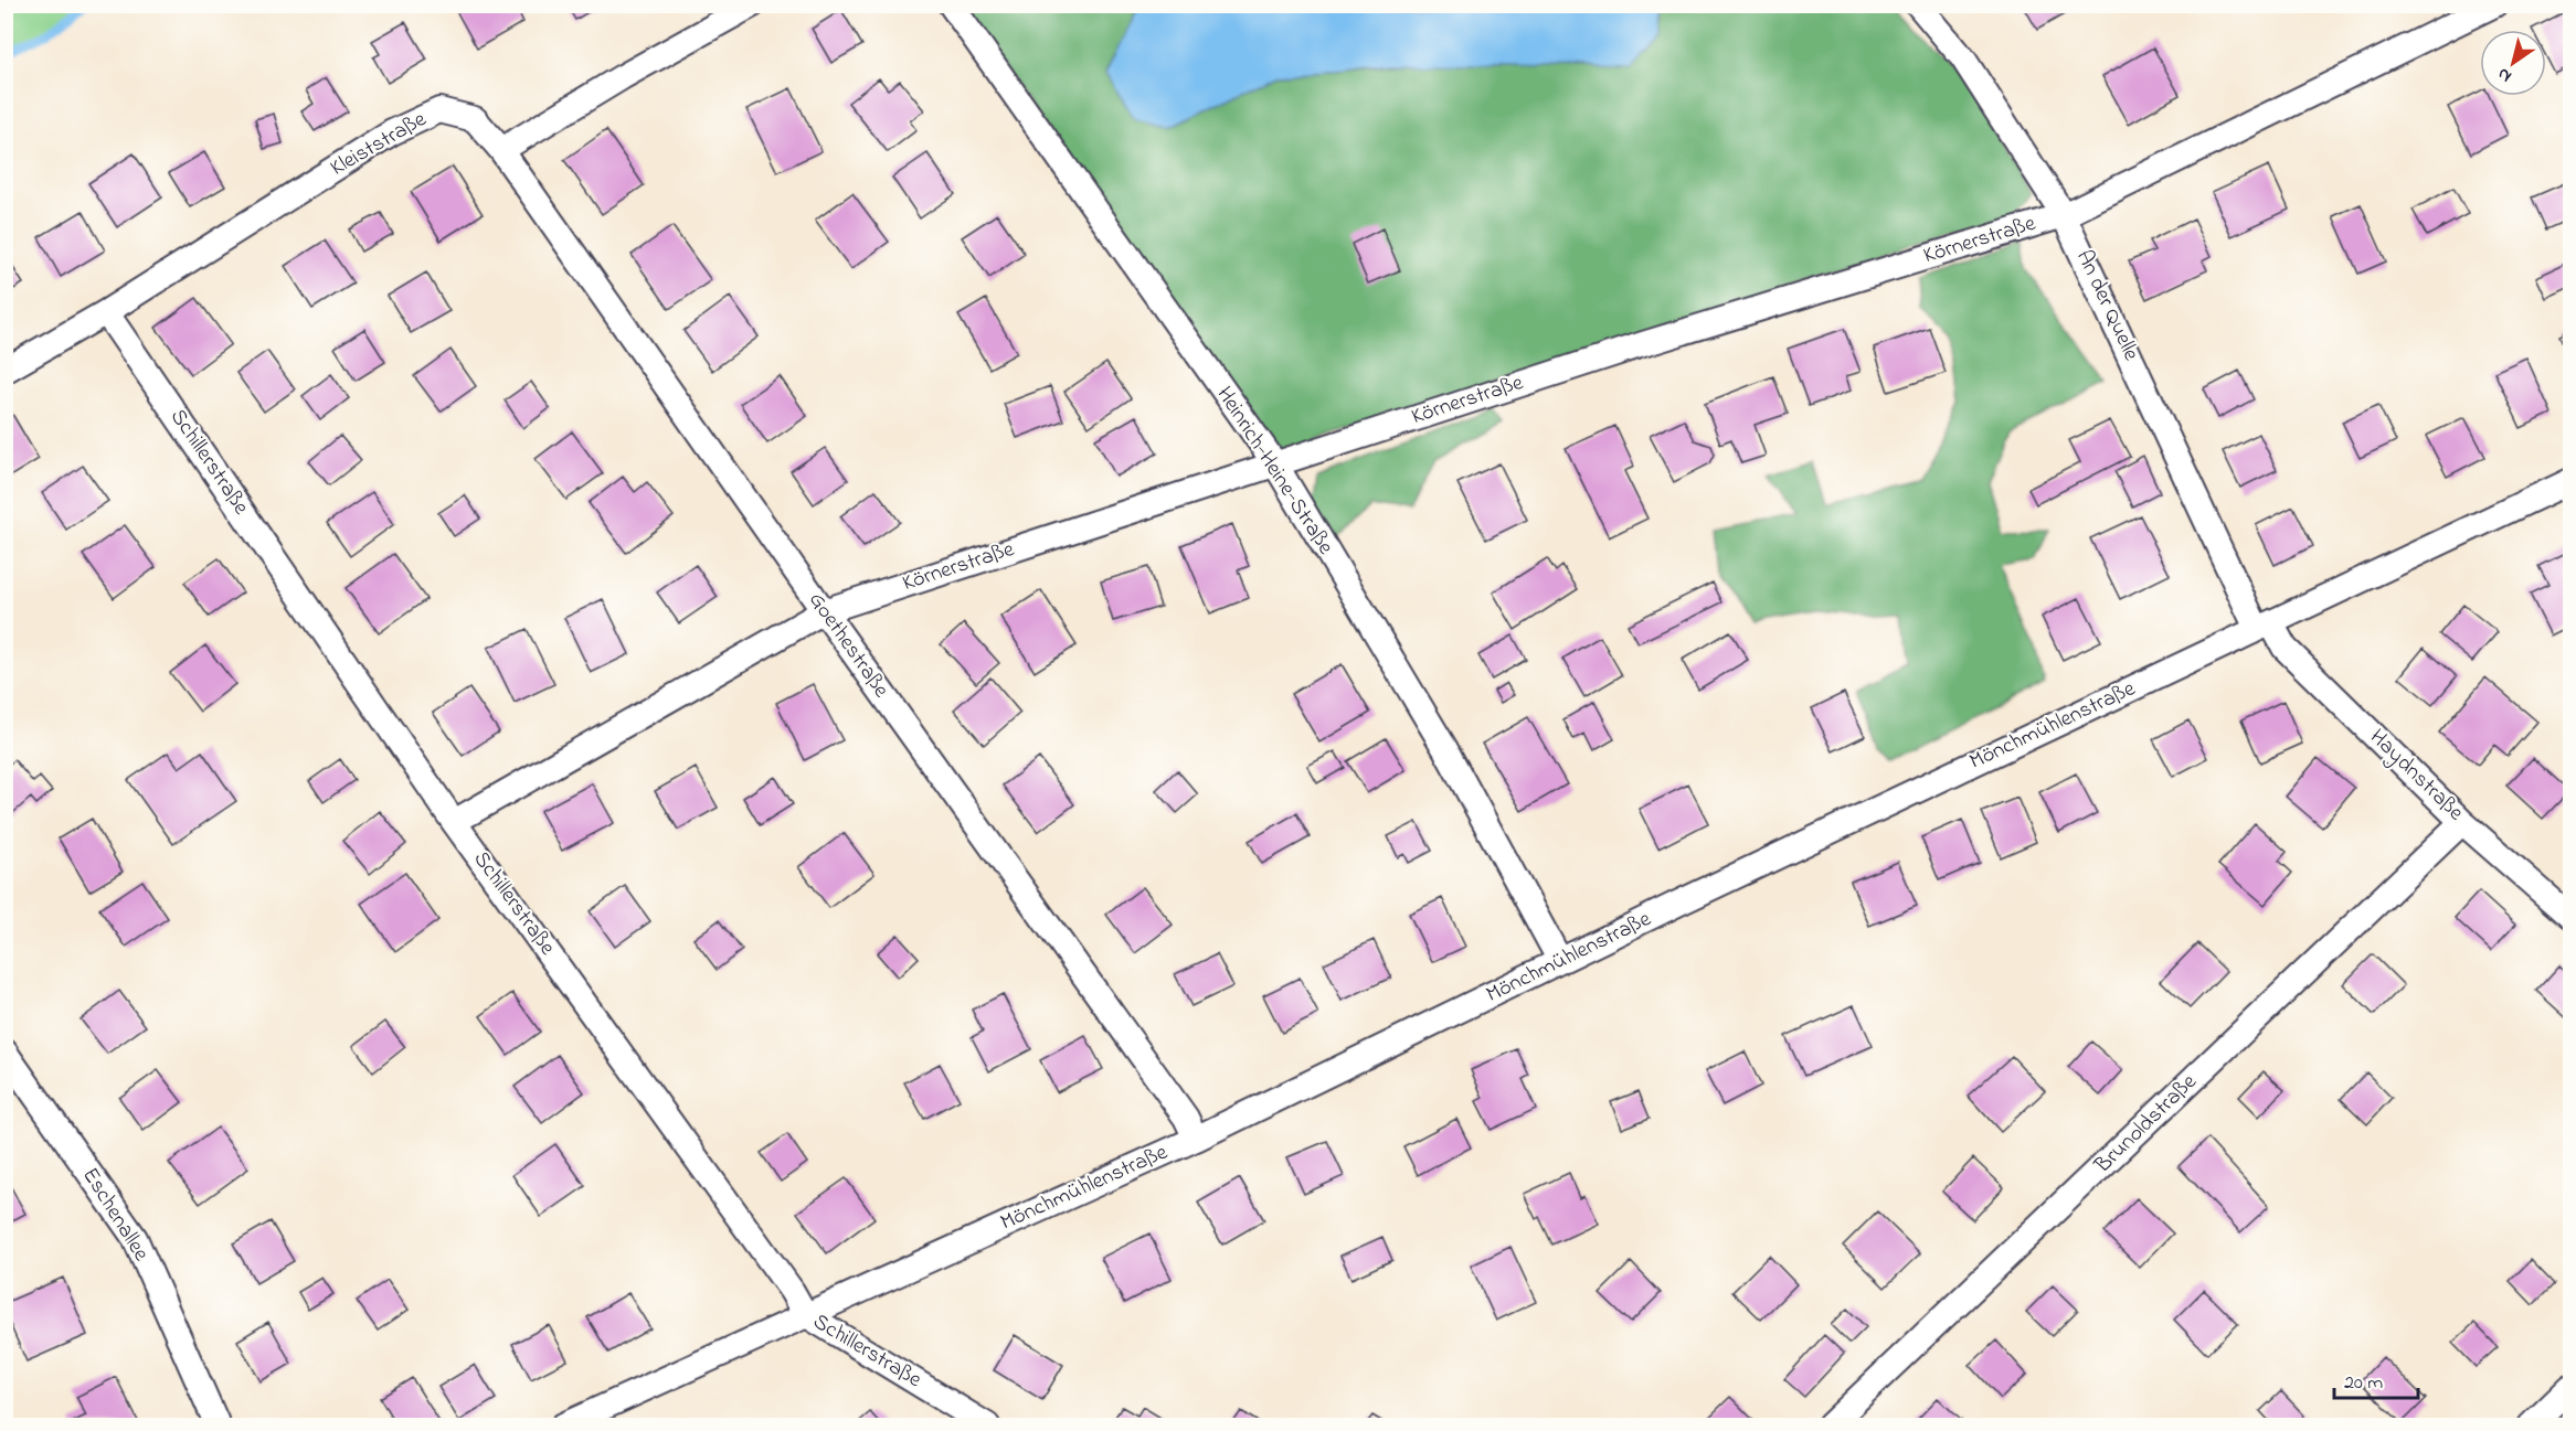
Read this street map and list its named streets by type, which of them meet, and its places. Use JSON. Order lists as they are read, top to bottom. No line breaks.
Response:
{"streets":{"street":["Kleiststraße","Körnerstraße","An der Quelle","Schillerstraße","Heinrich-Heine-Straße","Goethestraße","Mönchmühlenstraße","Haydnstraße","Brunoldstraße","Eschenallee"]},"crossings":[["Kleiststraße","Schillerstraße"],["Kleiststraße","Goethestraße"],["Körnerstraße","An der Quelle"],["Körnerstraße","Schillerstraße"],["Körnerstraße","Heinrich-Heine-Straße"],["Körnerstraße","Goethestraße"],["An der Quelle","Mönchmühlenstraße"],["An der Quelle","Haydnstraße"],["Schillerstraße","Mönchmühlenstraße"],["Heinrich-Heine-Straße","Mönchmühlenstraße"],["Goethestraße","Mönchmühlenstraße"],["Mönchmühlenstraße","Haydnstraße"],["Haydnstraße","Brunoldstraße"]],"scale_bar":"20 m","north":"bottom left"}
